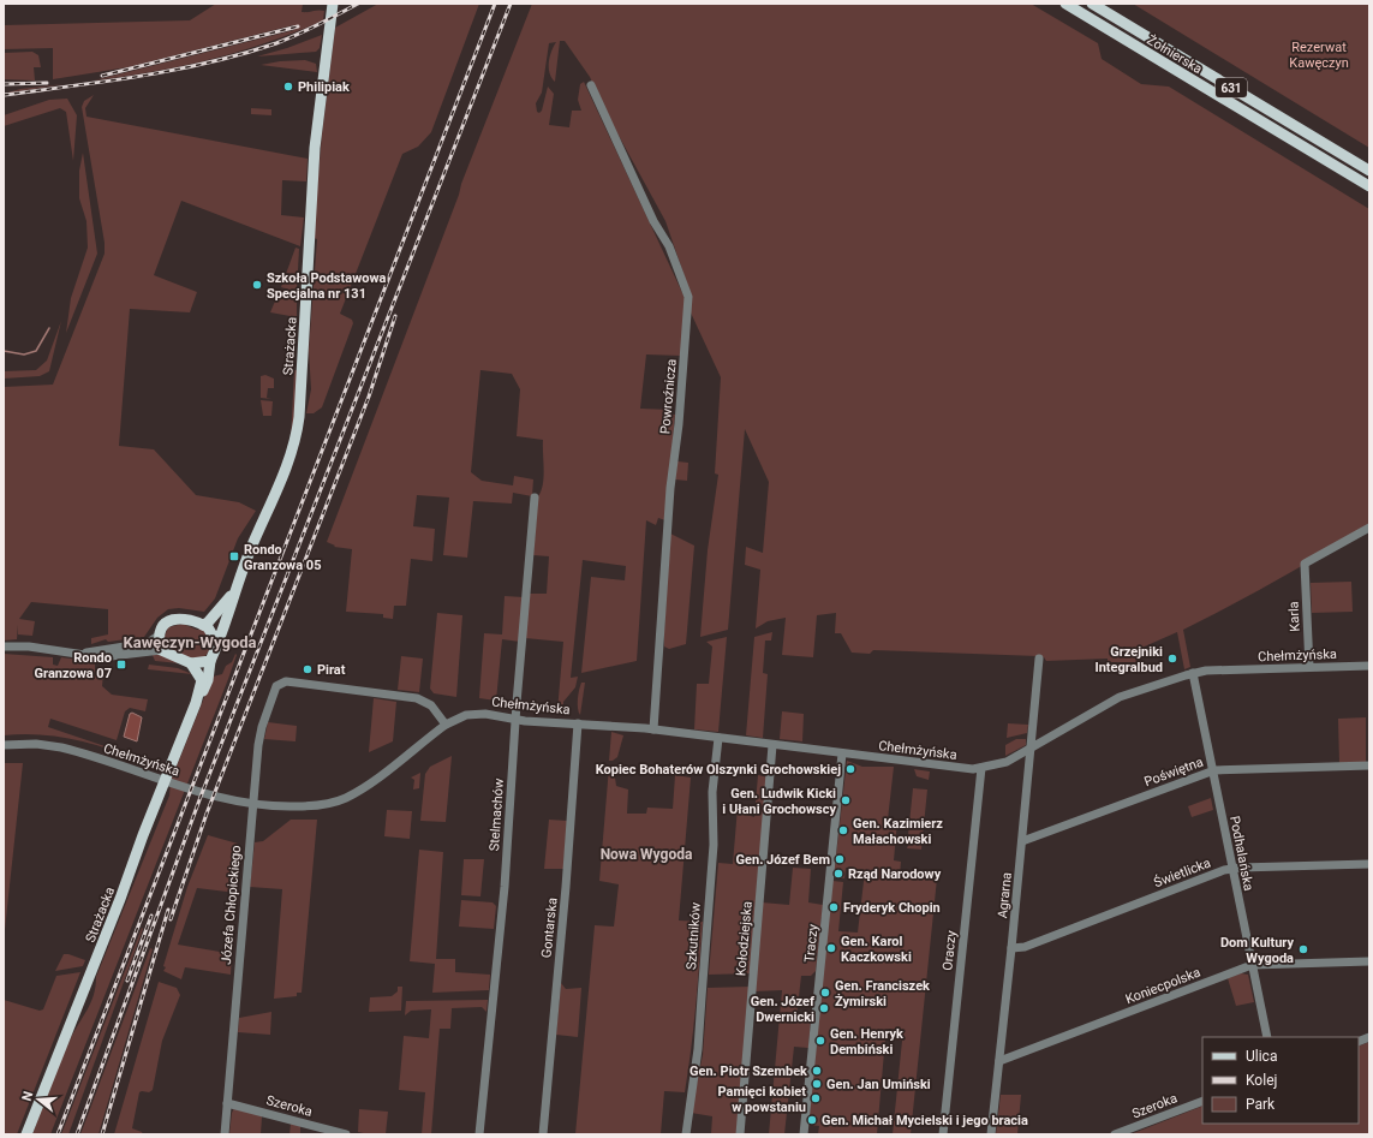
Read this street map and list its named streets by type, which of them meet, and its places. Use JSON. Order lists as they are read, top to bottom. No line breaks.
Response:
{"streets":{"main road":["Żołnierska","631","Strażacka"],"street":["Powroźnicza","Karla","Chełmżyńska","Poświętna","Stelmachów","Podhalańska","Świetlicka","Agrarna","Józefa Chłopickiego","Gontarska","Szkutników","Kołodziejska","Traczy","Oraczy","Koniecpolska","Szeroka"]},"crossings":[["Powroźnicza","Chełmżyńska"],["Karla","Chełmżyńska"],["Chełmżyńska","Stelmachów"],["Chełmżyńska","Podhalańska"],["Chełmżyńska","Agrarna"],["Chełmżyńska","Józefa Chłopickiego"],["Chełmżyńska","Gontarska"],["Chełmżyńska","Szkutników"],["Chełmżyńska","Kołodziejska"],["Chełmżyńska","Traczy"],["Chełmżyńska","Oraczy"],["Poświętna","Podhalańska"],["Poświętna","Agrarna"],["Podhalańska","Świetlicka"],["Podhalańska","Koniecpolska"],["Świetlicka","Agrarna"],["Agrarna","Koniecpolska"],["Józefa Chłopickiego","Szeroka"]],"districts":["Kawęczyn-Wygoda","Nowa Wygoda"],"parks":["Rezerwat Kawęczyn"],"places":{"other":["Philipiak","Szkoła Podstawowa Specjalna nr 131","Grzejniki Integralbud","Pirat","Kopiec Bohaterów Olszynki Grochowskiej","Gen. Ludwik Kicki i Ułani Grochowscy","Gen. Kazimierz Małachowski","Gen. Józef Bem","Rząd Narodowy","Fryderyk Chopin","Gen. Karol Kaczkowski","Dom Kultury Wygoda","Gen. Franciszek Żymirski","Gen. Józef Dwernicki","Gen. Henryk Dembiński","Gen. Piotr Szembek","Gen. Jan Umiński","Pamięci kobiet w powstaniu","Gen. Michał Mycielski i jego bracia"],"transit":["Rondo Granzowa 05","Rondo Granzowa 07"]},"legend":["Ulica","Kolej","Park"],"north":"left"}
